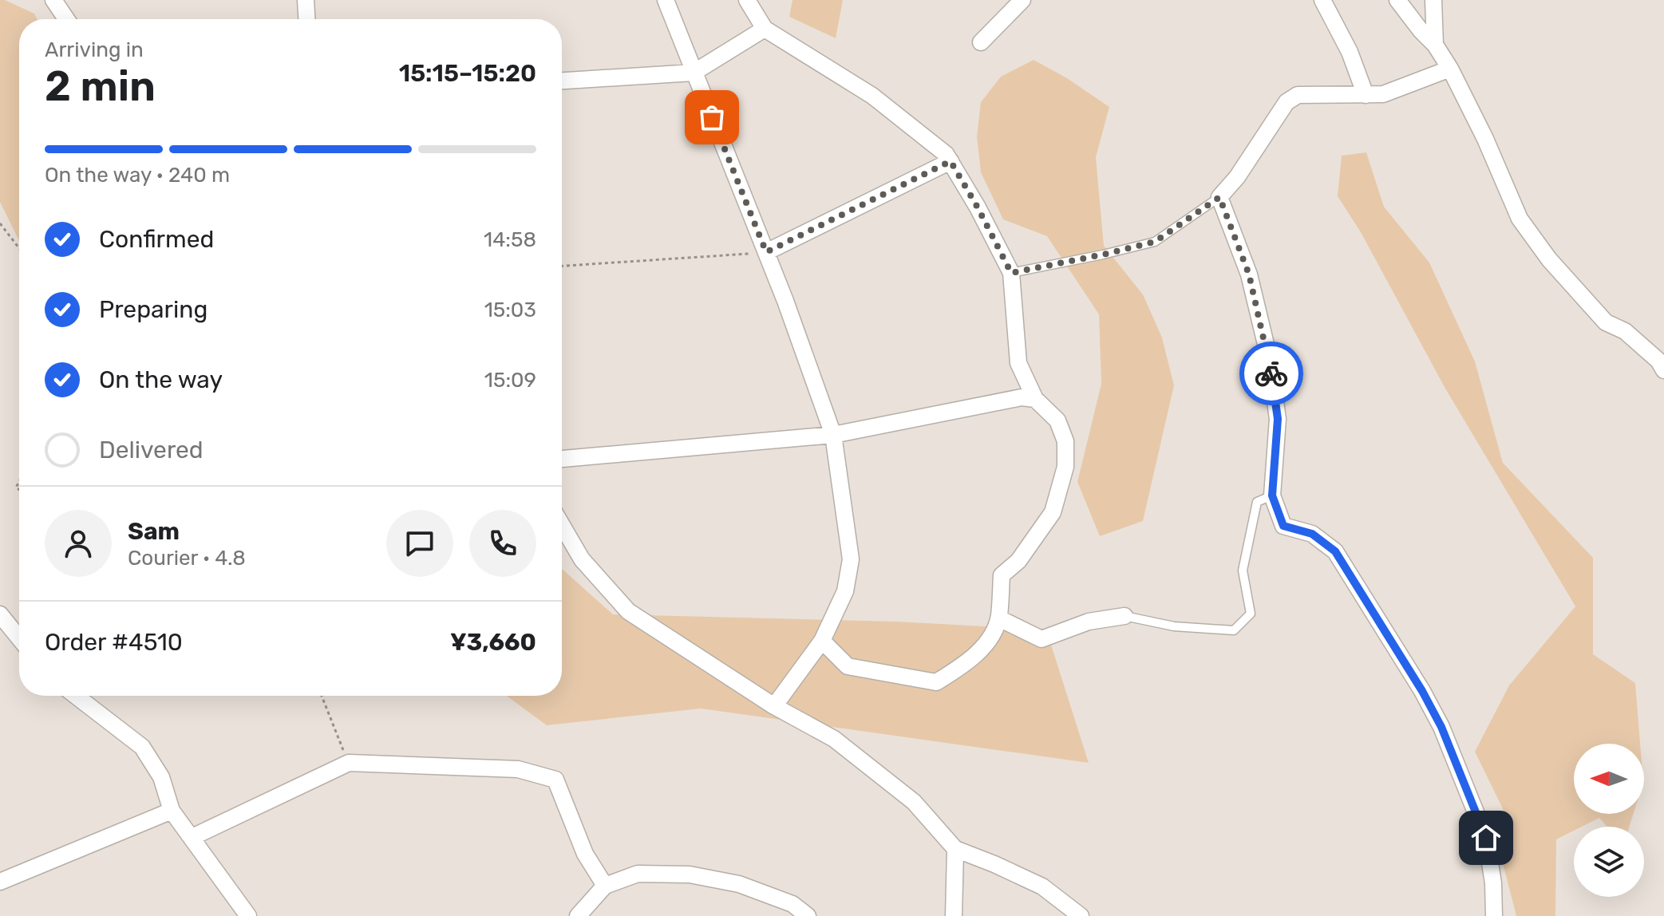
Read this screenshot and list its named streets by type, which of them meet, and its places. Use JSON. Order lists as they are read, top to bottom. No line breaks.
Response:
{"north":"left","page":{"heading":["2 min","Arriving in","15:15–15:20"],"panel":["Sam","Courier · 4.8","Order #4510","¥3,660"],"bar":"On the way · 240 m","list":[["Confirmed","14:58"],["Preparing","15:03"],["On the way","15:09"],"Delivered"]}}
